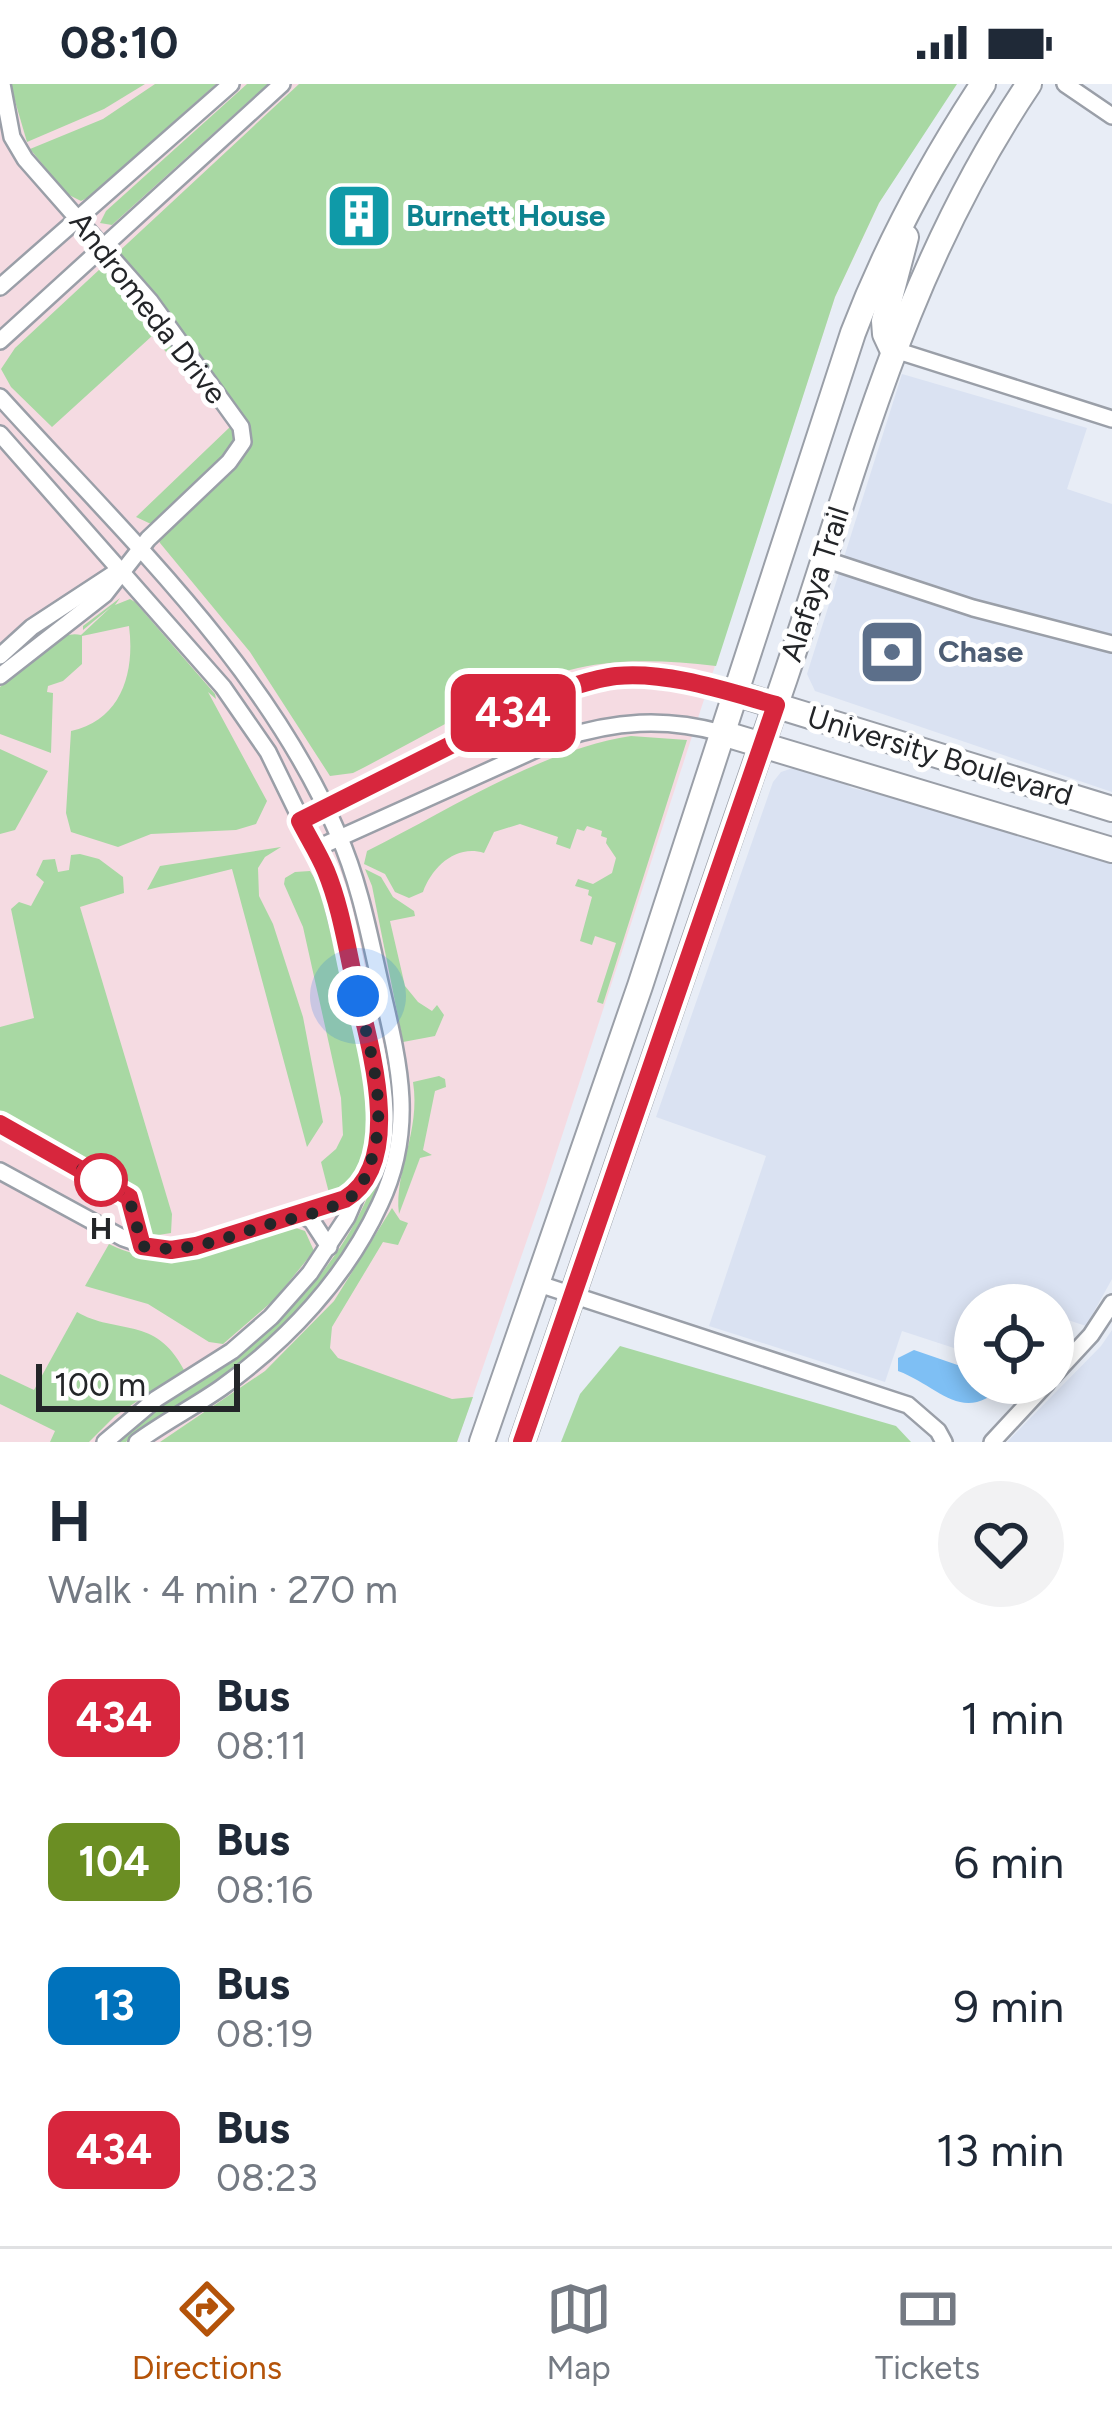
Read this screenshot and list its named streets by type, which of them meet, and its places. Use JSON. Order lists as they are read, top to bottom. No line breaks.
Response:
{"streets":{"main road":["Alafaya Trail","University Boulevard"],"street":["Andromeda Drive"]},"crossings":[["Alafaya Trail","University Boulevard"]],"places":{"building":["Burnett House"],"bank":["Chase"],"other":["H"]},"lines":["bus line 434"],"scale_bar":"100 m","page":{"status":"08:10","on_map":"434","scale":"100 m","heading":["H","Walk · 4 min · 270 m"],"list":[{"mark":"434","name":"Bus","note":"08:11","value":"1 min"},{"mark":"104","name":"Bus","note":"08:16","value":"6 min"},{"mark":"13","name":"Bus","note":"08:19","value":"9 min"},{"mark":"434","name":"Bus","note":"08:23","value":"13 min"}],"tabs":["Directions","Map","Tickets"]}}
